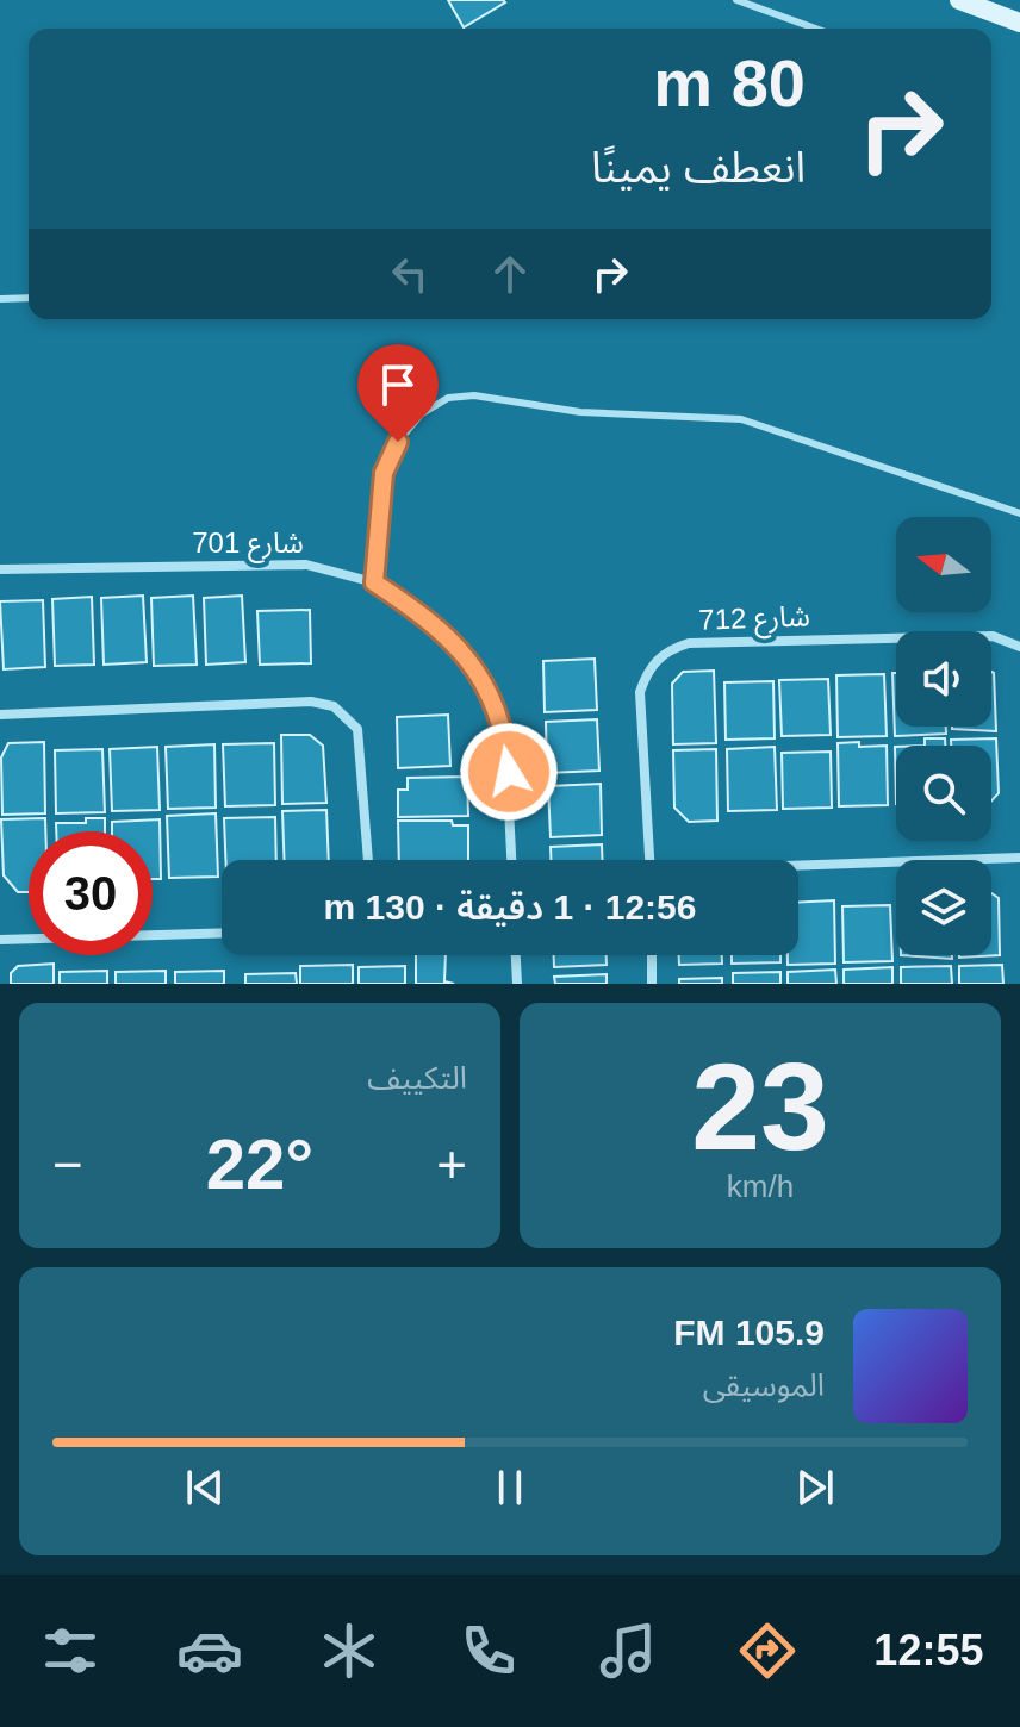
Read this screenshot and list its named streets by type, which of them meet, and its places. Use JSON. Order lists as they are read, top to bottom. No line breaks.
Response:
{"streets":{"street":["شارع 701","شارع 712"]},"north":"left","page":{"turn":["80 m","انعطف يمينًا"],"limit":"30","trip":"12:56 · 1 دقيقة · 130 m","tile":[["23","km/h"],"التكييف"],"heat":["−","22°","+"],"song":["105.9 FM","الموسيقى"],"tabs":"12:55"}}
